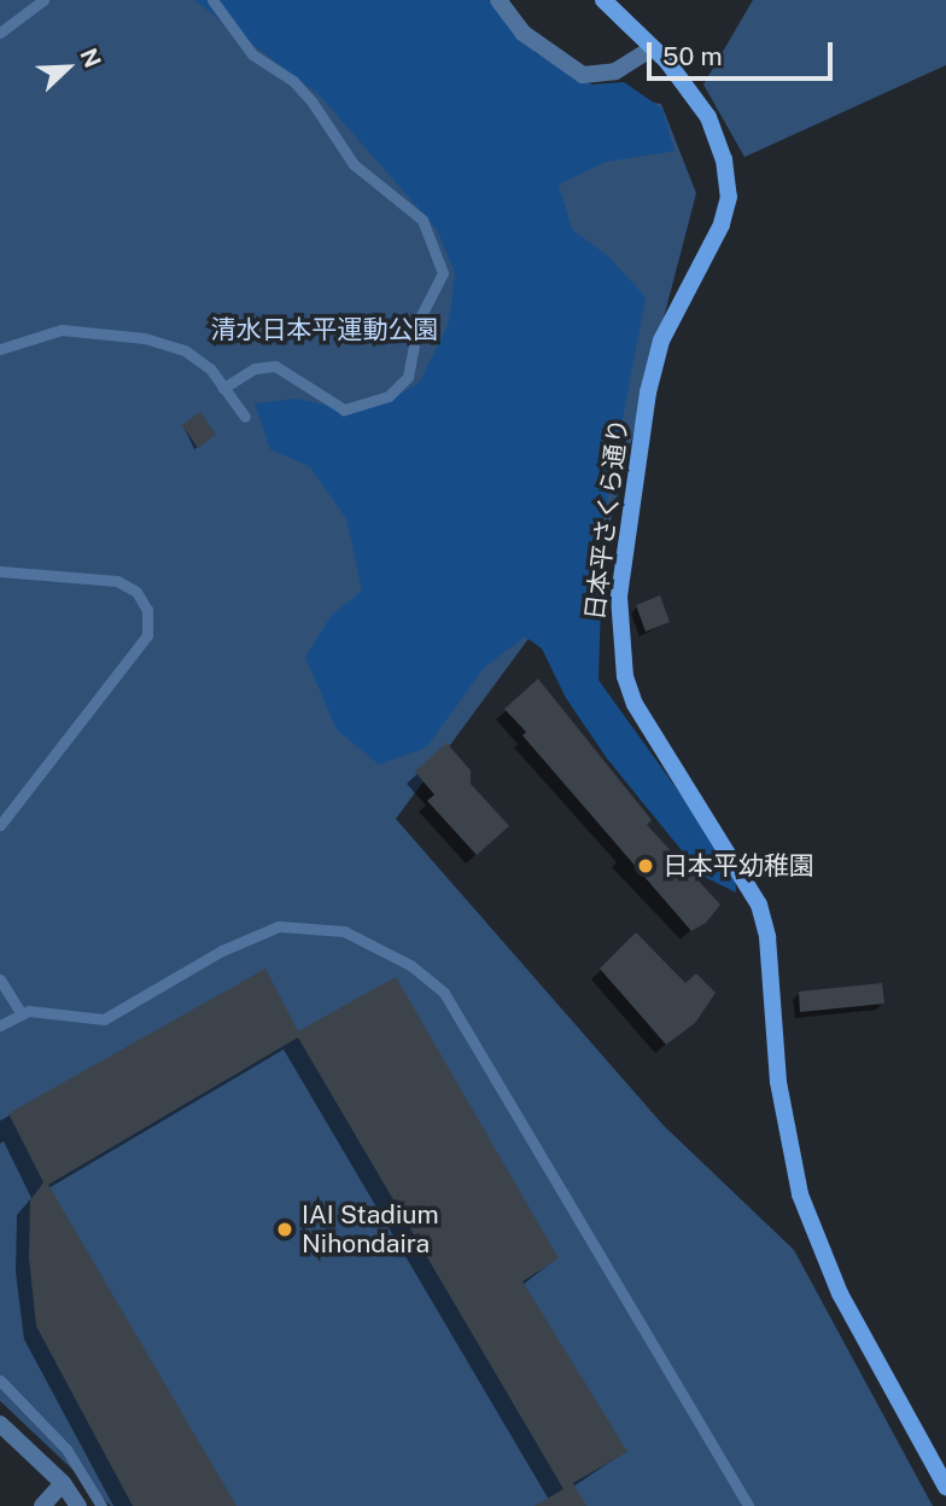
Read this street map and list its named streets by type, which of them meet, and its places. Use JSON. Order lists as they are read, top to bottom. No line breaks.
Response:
{"streets":{"street":["日本平さくら通り"]},"parks":["清水日本平運動公園"],"places":["日本平幼稚園","IAI Stadium Nihondaira"],"scale_bar":"50 m","north":"top right"}
